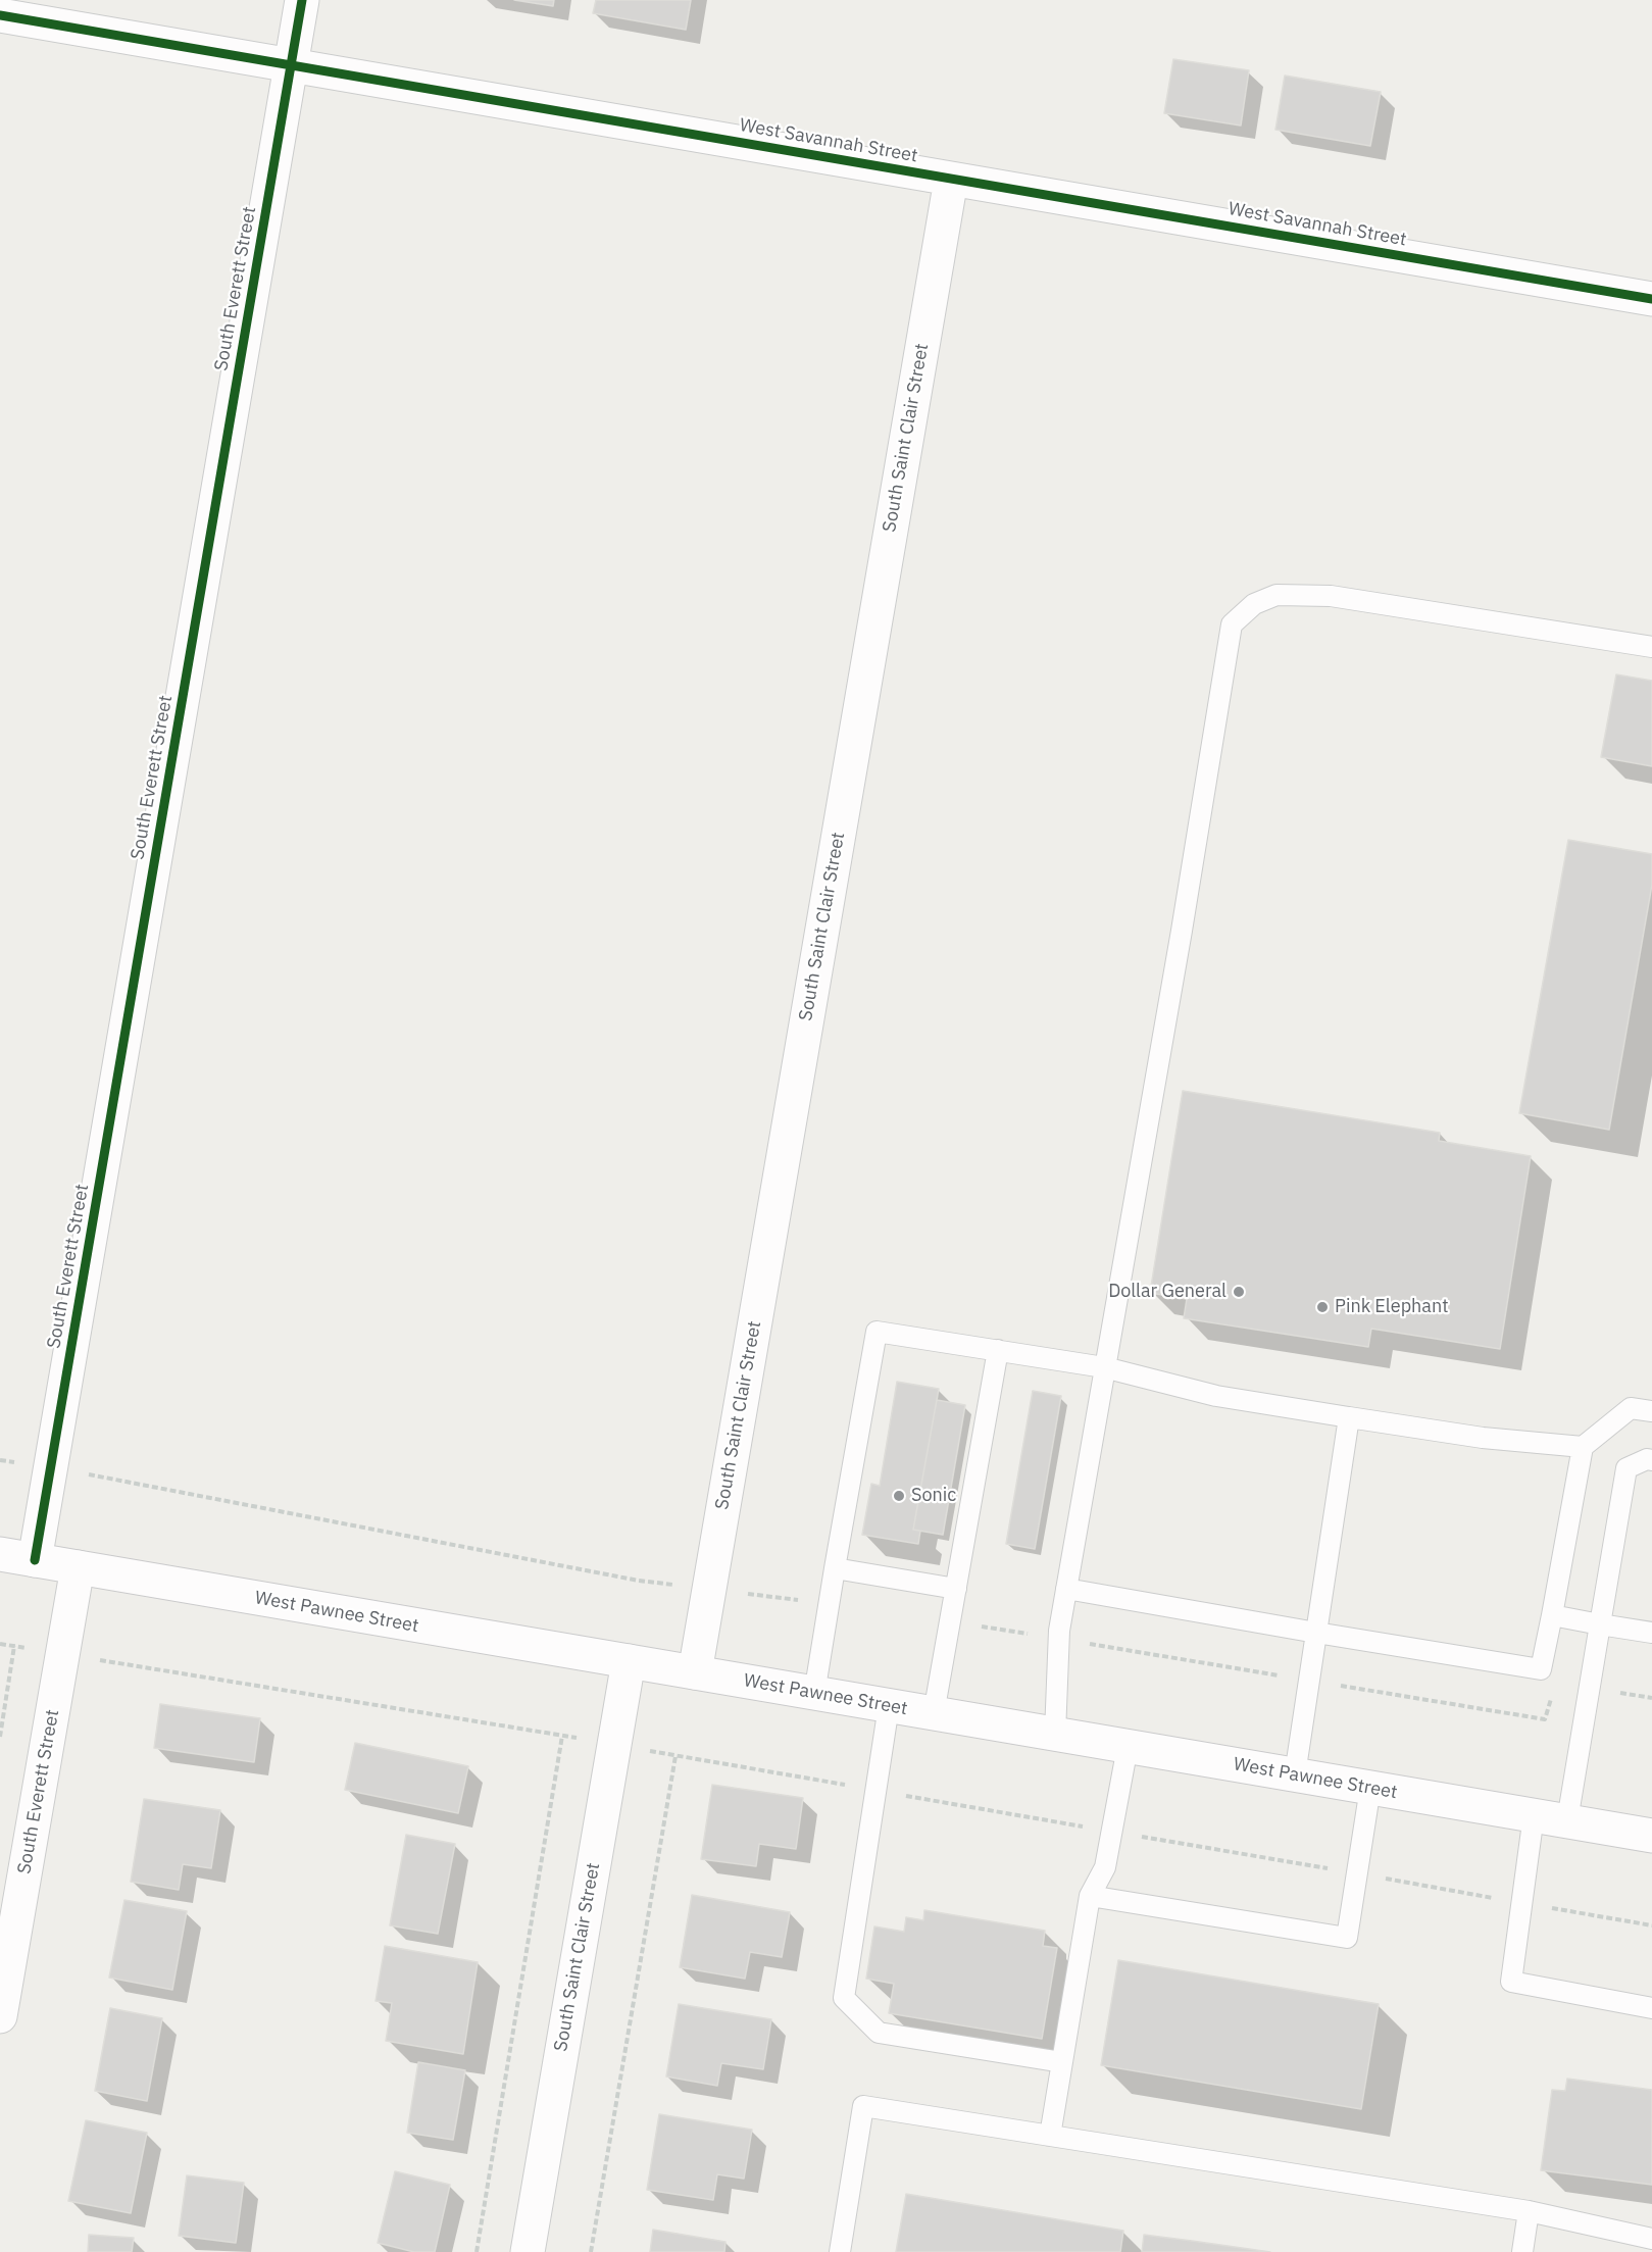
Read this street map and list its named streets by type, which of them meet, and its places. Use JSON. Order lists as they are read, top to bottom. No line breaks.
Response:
{"streets":{"street":["West Savannah Street","South Everett Street","South Saint Clair Street","West Pawnee Street"]},"crossings":[["West Savannah Street","South Everett Street"],["West Savannah Street","South Saint Clair Street"],["South Everett Street","West Pawnee Street"],["South Saint Clair Street","West Pawnee Street"]],"places":["Dollar General","Pink Elephant","Sonic"]}
